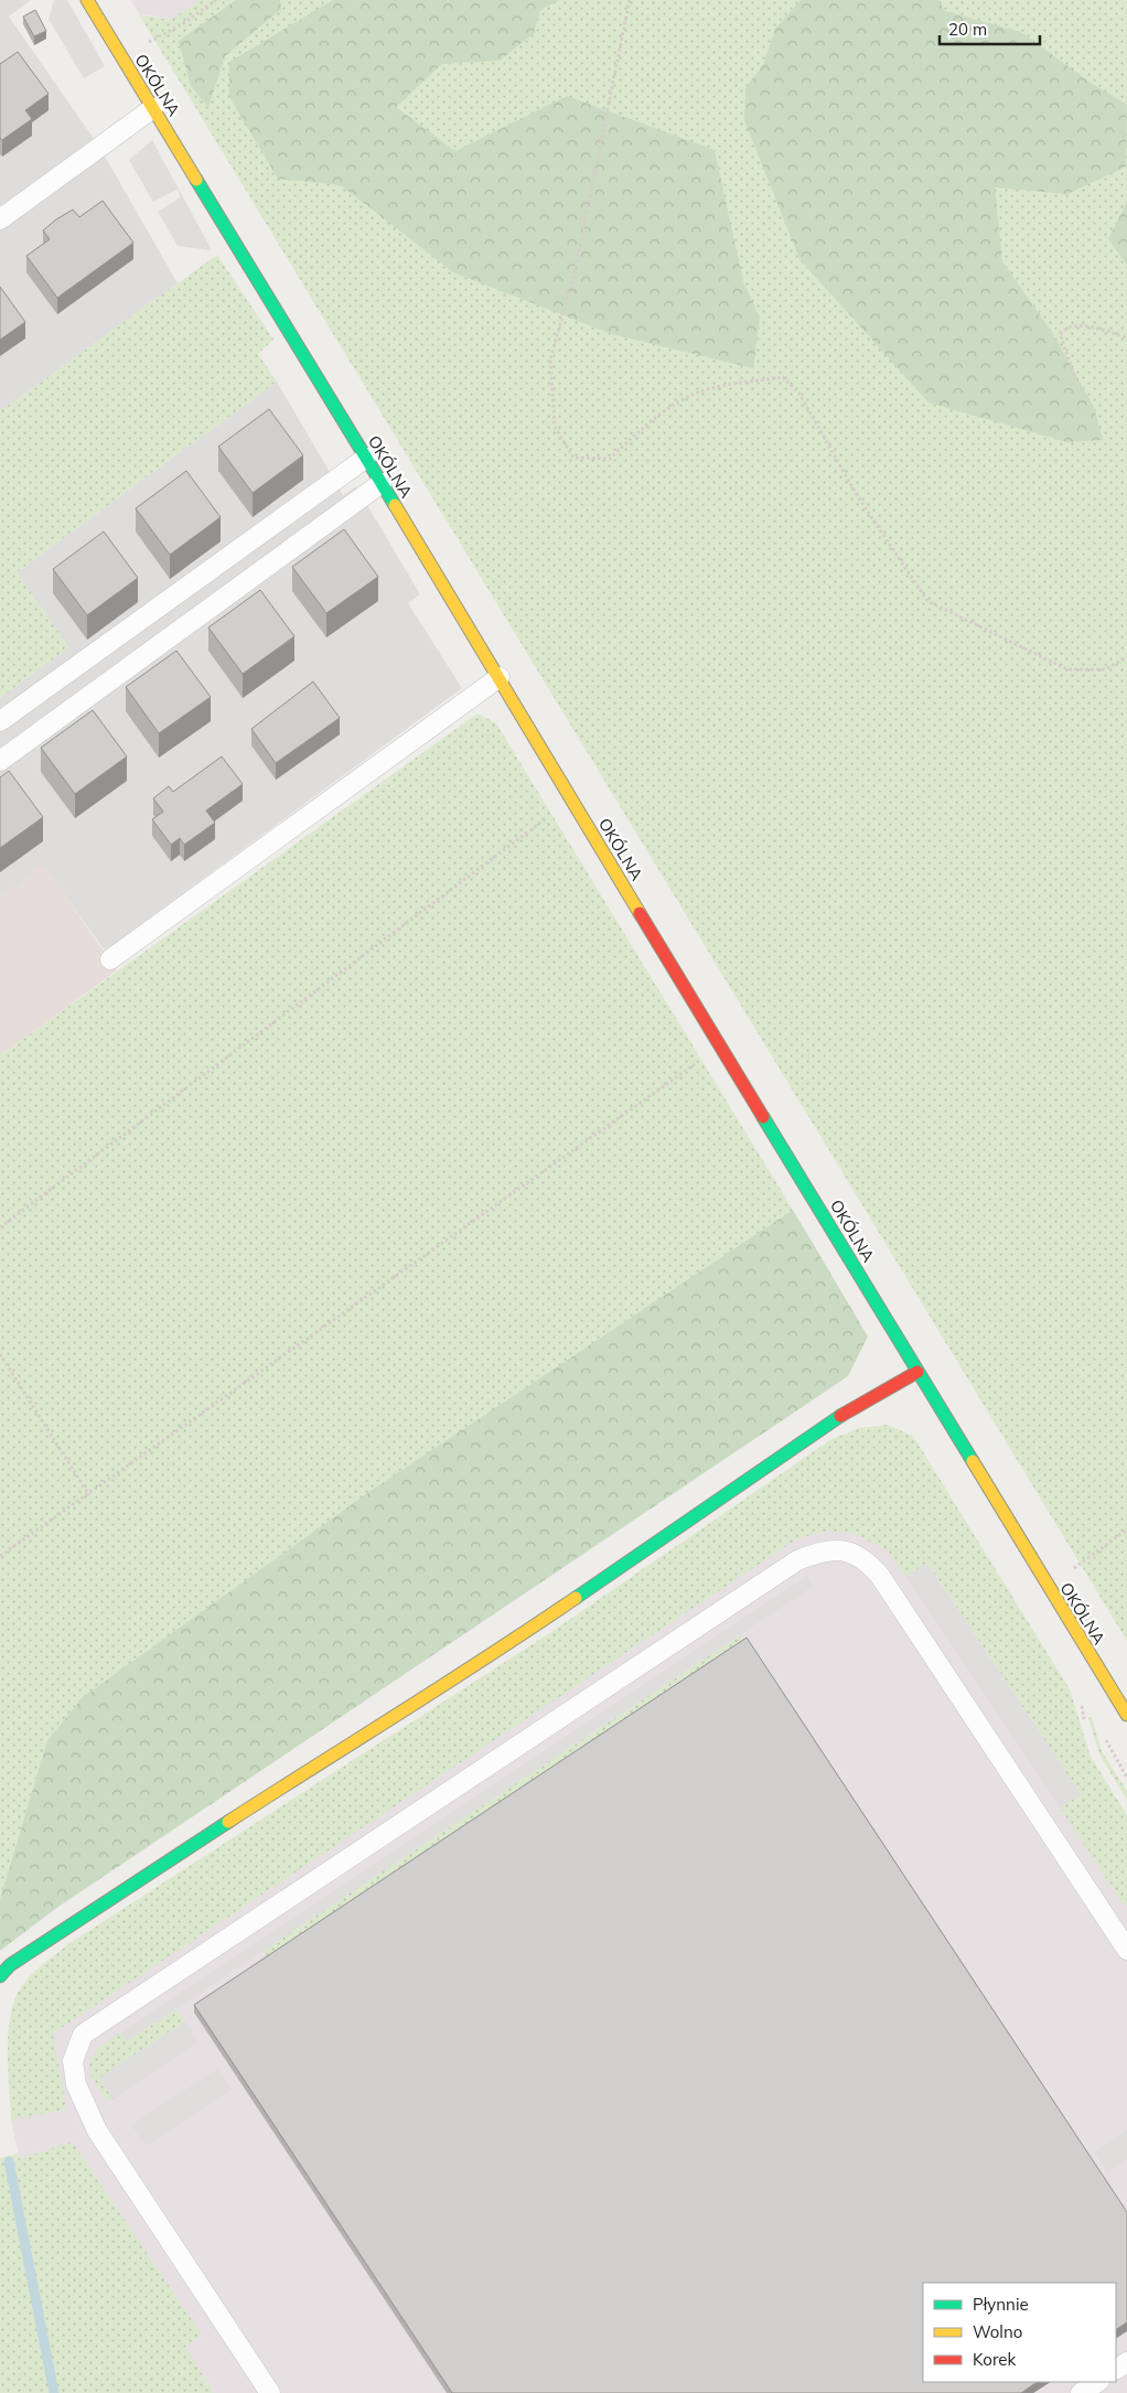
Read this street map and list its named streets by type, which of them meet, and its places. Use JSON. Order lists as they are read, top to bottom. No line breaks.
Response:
{"streets":{"street":["OKÓLNA"]},"legend":["Płynnie","Wolno","Korek"],"scale_bar":"20 m"}
